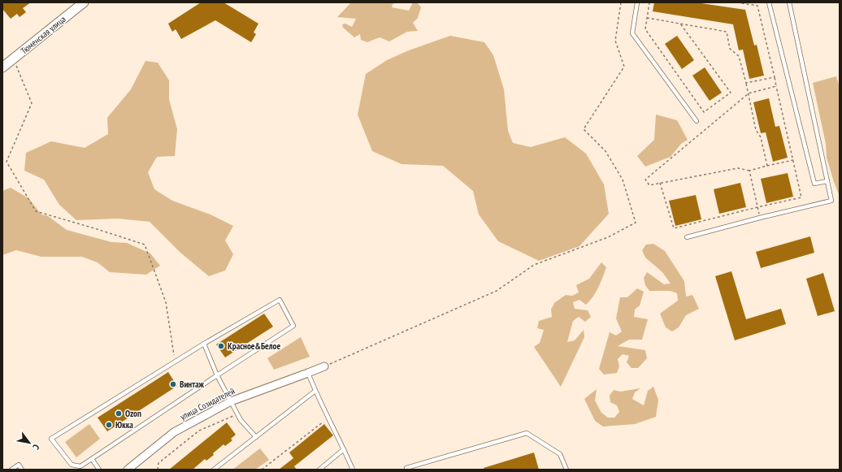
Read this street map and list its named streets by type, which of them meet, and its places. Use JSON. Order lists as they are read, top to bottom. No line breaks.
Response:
{"streets":{"street":["Тюменская улица","улица Созидателей"]},"places":["Красное&Белое","Винтаж","Ozon","Юкка"],"north":"bottom right"}
